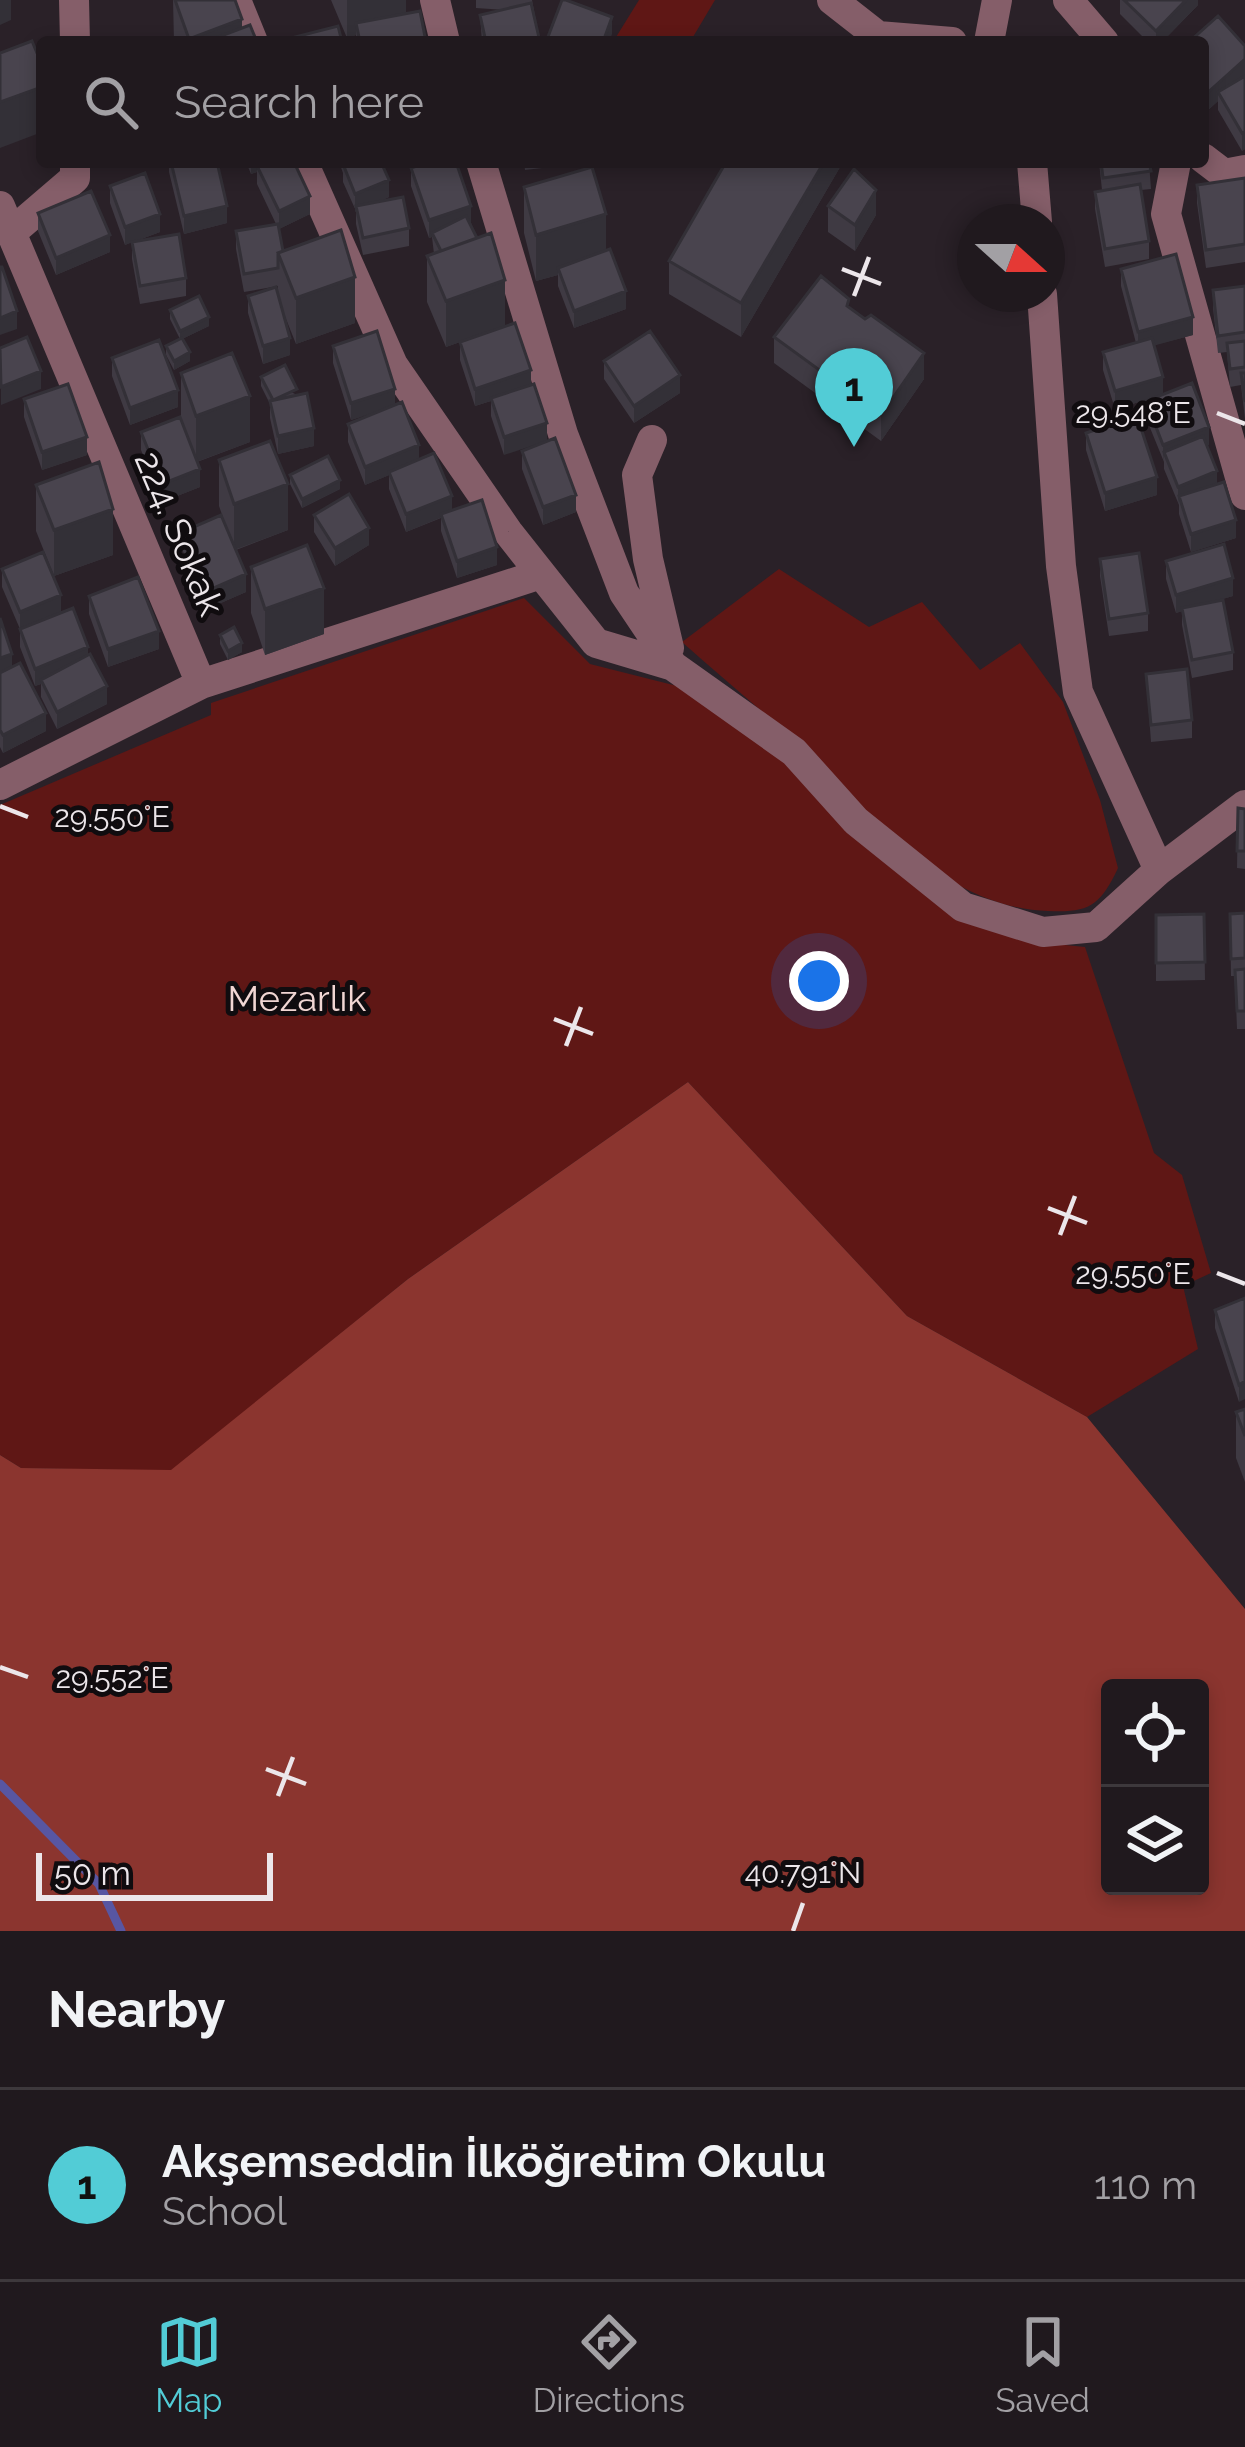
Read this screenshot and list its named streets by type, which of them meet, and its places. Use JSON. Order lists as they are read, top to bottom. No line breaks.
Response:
{"streets":{"street":["224. Sokak"]},"parks":["Mezarlık"],"scale_bar":"50 m","north":"right","page":{"search":"Search here","pins":"1","scale":"50 m","heading":"Nearby","list":[{"mark":"1","name":"Akşemseddin İlköğretim Okulu","note":"School","value":"110 m"}],"nav":["Map","Directions","Saved"]},"coordinates":["29.548°E","29.550°E","29.552°E","40.791°N"]}
